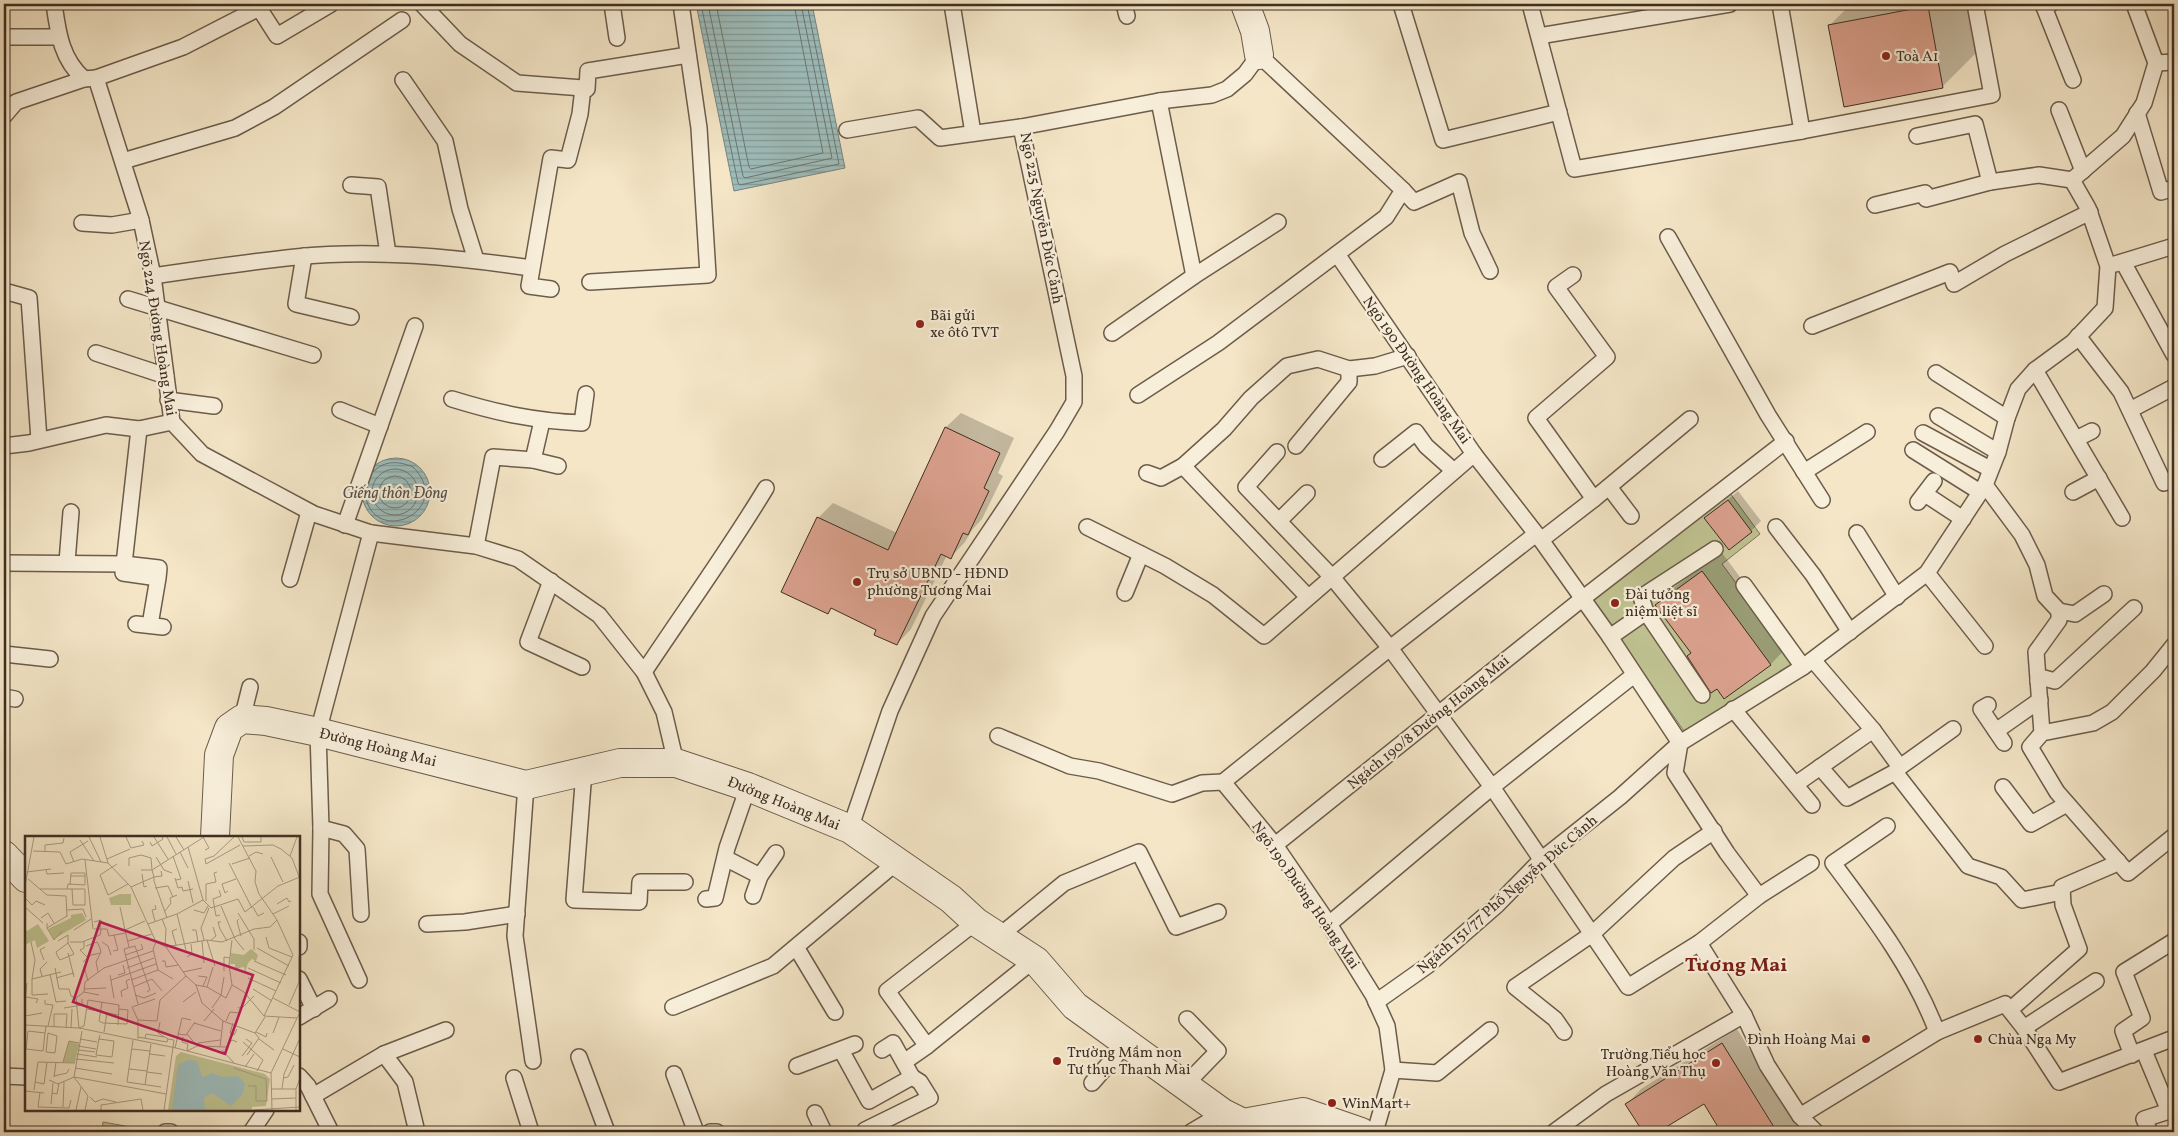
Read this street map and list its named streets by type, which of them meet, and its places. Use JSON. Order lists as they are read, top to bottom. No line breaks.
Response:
{"streets":{"street":["Đường Hoàng Mai"],"lane":["Ngõ 225 Nguyễn Đức Cảnh","Ngõ 224 Đường Hoàng Mai","Ngõ 190 Đường Hoàng Mai","Ngách 190/8 Đường Hoàng Mai","Ngách 151/77 Phố Nguyễn Đức Cảnh"]},"crossings":[["Ngõ 225 Nguyễn Đức Cảnh","Đường Hoàng Mai"],["Ngõ 224 Đường Hoàng Mai","Đường Hoàng Mai"],["Ngõ 190 Đường Hoàng Mai","Ngách 190/8 Đường Hoàng Mai"],["Ngõ 190 Đường Hoàng Mai","Ngách 151/77 Phố Nguyễn Đức Cảnh"]],"districts":["Tương Mai"],"water":["Giếng thôn Đông"],"places":["Toà A1","Bãi gửi xe ôtô TVT","Trụ sở UBND - HĐND phường Tương Mai","Đài tưởng niệm liệt sĩ","Đình Hoàng Mai","Chùa Nga My","Trường Mầm non Tư thục Thanh Mai","Trường Tiểu học Hoàng Văn Thụ","WinMart+"]}
